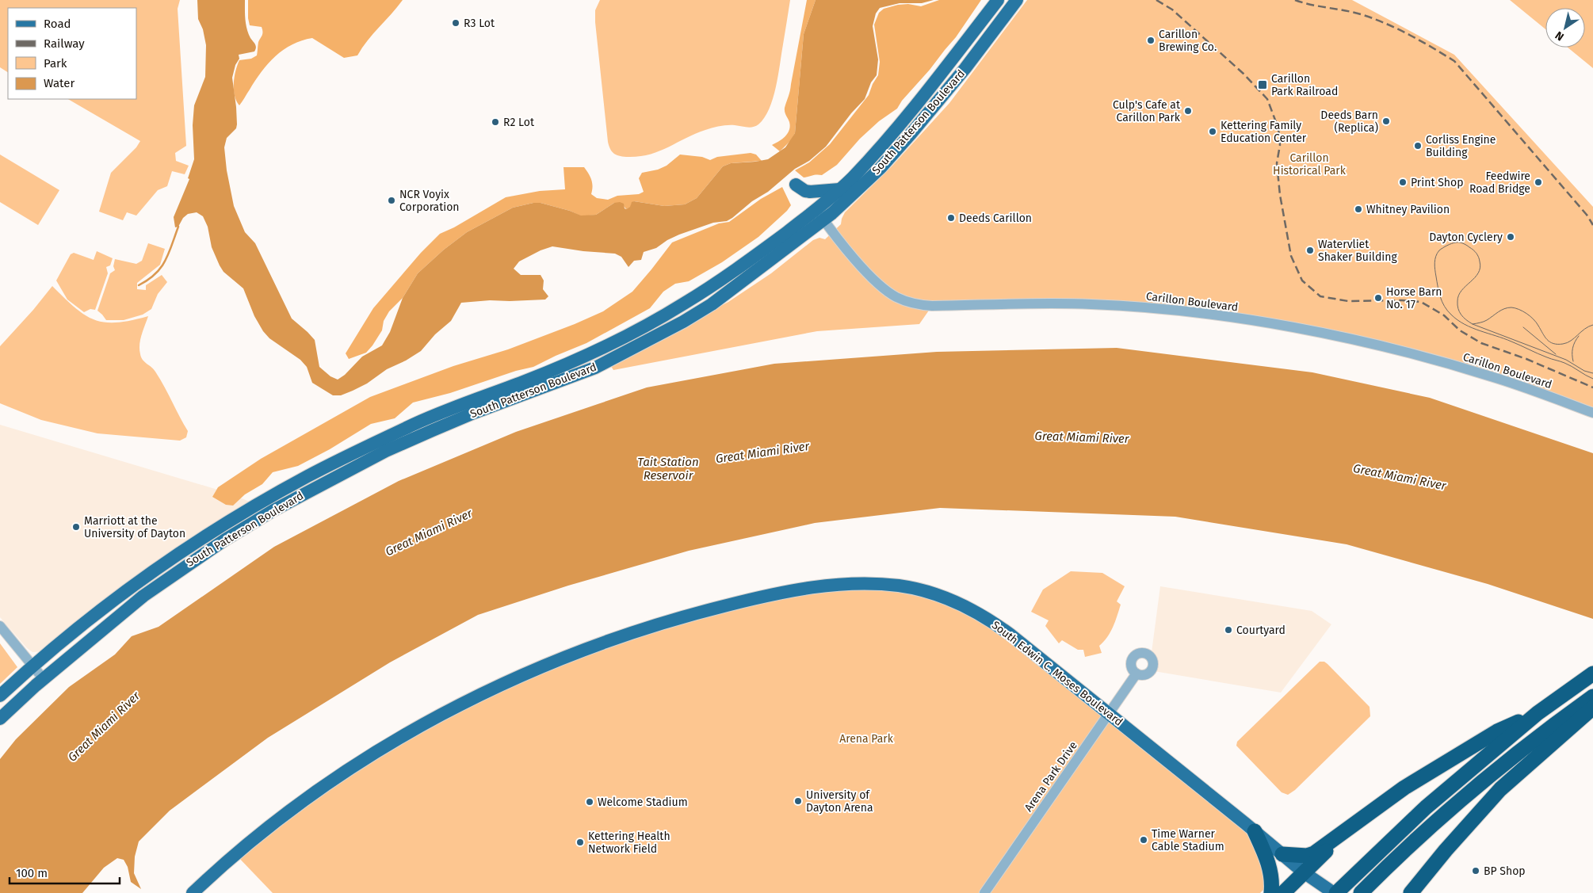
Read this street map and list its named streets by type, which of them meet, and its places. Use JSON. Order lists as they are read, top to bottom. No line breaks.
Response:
{"streets":{"main road":["South Patterson Boulevard","South Edwin C. Moses Boulevard"],"street":["Carillon Boulevard","Arena Park Drive"]},"crossings":[["South Patterson Boulevard","Carillon Boulevard"],["South Edwin C. Moses Boulevard","Arena Park Drive"]],"water":["Great Miami River","Tait Station Reservoir"],"parks":["Carillon Historical Park","Arena Park"],"places":{"other":["R3 Lot","Carillon Brewing Co.","Culp's Cafe at Carillon Park","Deeds Barn (Replica)","R2 Lot","Kettering Family Education Center","Corliss Engine Building","Print Shop","Feedwire Road Bridge","NCR Voyix Corporation","Whitney Pavilion","Deeds Carillon","Dayton Cyclery","Watervliet Shaker Building","Horse Barn No. 17","Marriott at the University of Dayton","Courtyard","University of Dayton Arena","Welcome Stadium","Time Warner Cable Stadium","Kettering Health Network Field","BP Shop"],"transit":["Carillon Park Railroad"]},"legend":["Road","Railway","Park","Water"],"scale_bar":"100 m","north":"bottom left"}
